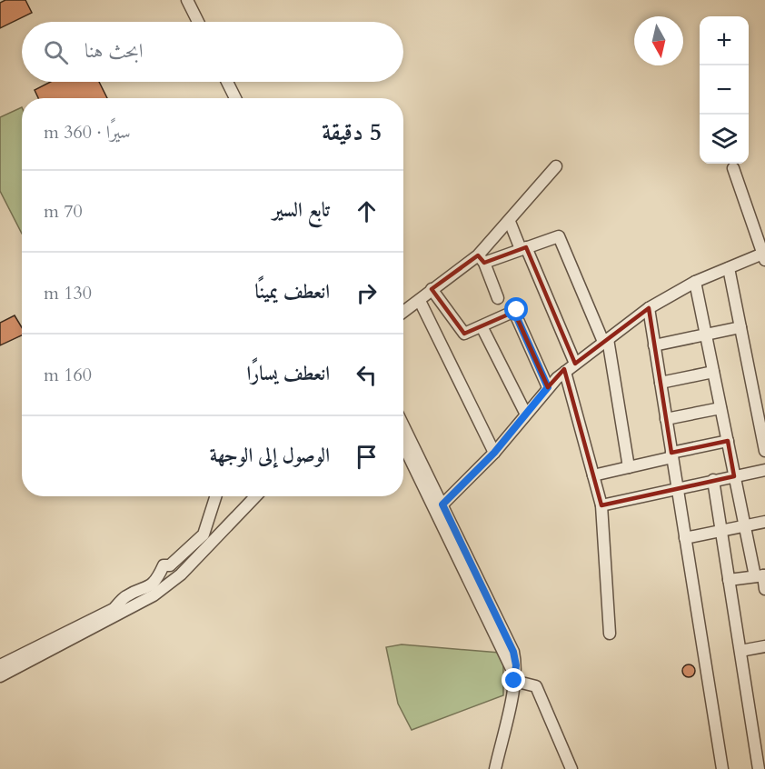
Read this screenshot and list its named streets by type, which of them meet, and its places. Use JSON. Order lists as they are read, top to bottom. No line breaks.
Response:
{"north":"bottom","page":{"map_buttons":["+","−"],"search":"ابحث هنا","heading":["5 دقيقة","سيرًا · 360 m"],"list":[["تابع السير","70 m"],["انعطف يمينًا","130 m"],["انعطف يسارًا","160 m"],"الوصول إلى الوجهة"]}}
